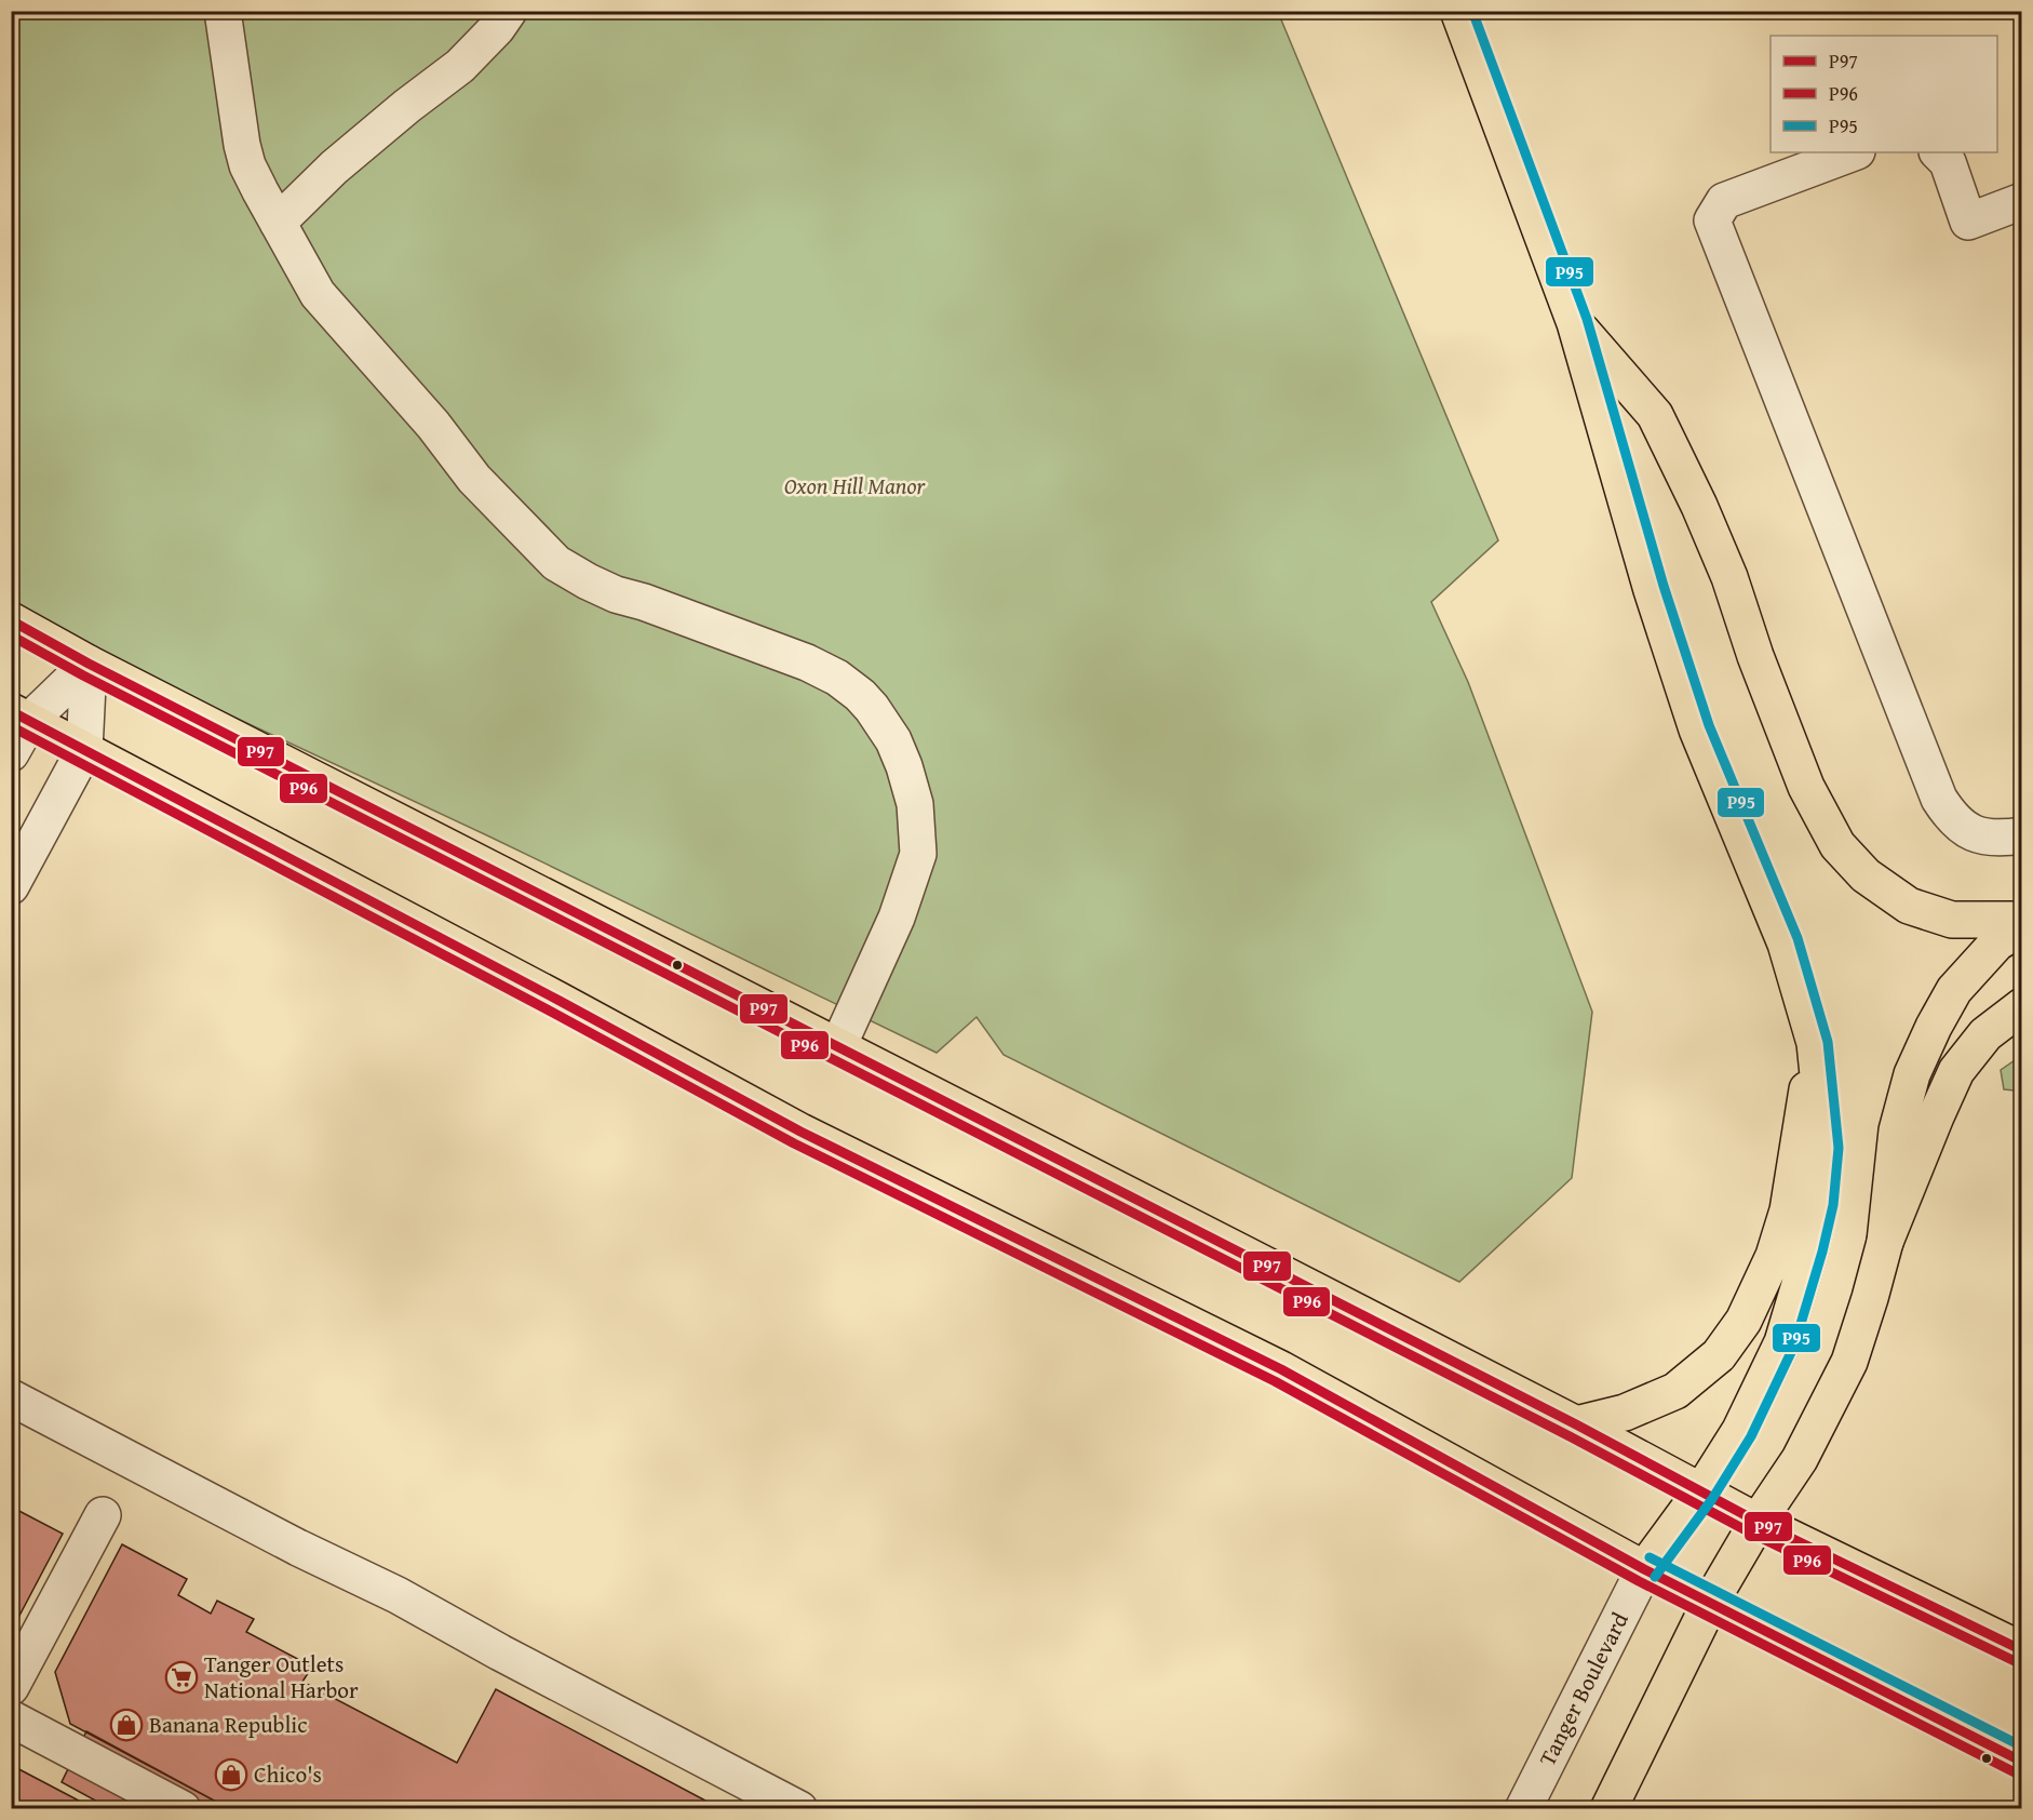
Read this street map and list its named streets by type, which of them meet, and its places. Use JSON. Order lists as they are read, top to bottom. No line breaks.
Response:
{"streets":{"street":["Tanger Boulevard"]},"parks":["Oxon Hill Manor"],"places":{"supermarket":["Tanger Outlets National Harbor"],"shop":["Banana Republic","Chico's"]},"lines":["transit line P95","transit line P97","transit line P96"],"legend":["P97","P96","P95"]}
